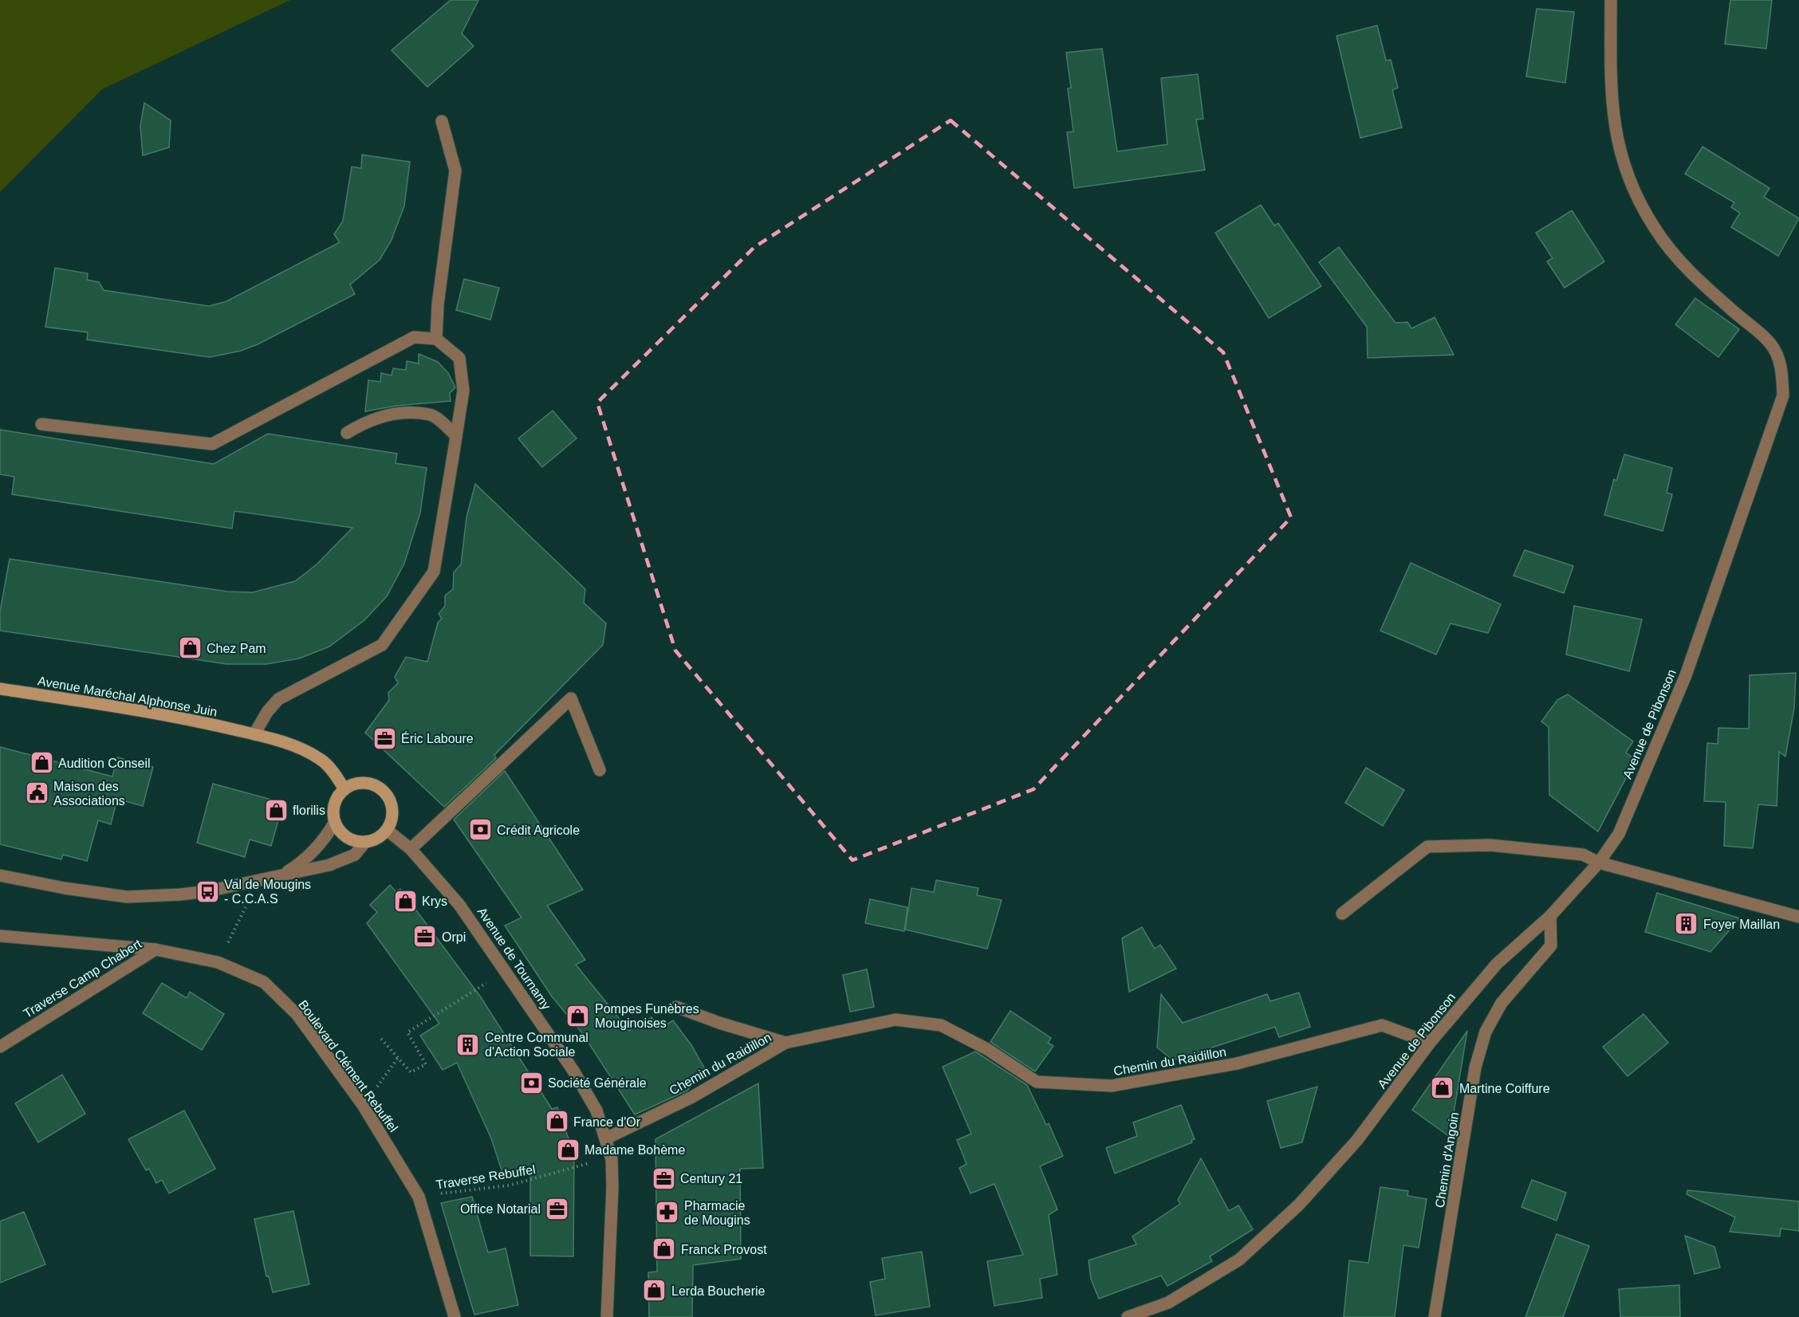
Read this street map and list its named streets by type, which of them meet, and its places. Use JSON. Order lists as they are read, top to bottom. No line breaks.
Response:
{"streets":{"main road":["Avenue Maréchal Alphonse Juin"],"street":["Avenue de Pibonson","Avenue de Tournamy","Traverse Camp Chabert","Chemin du Raidillon","Boulevard Clément Rebuffel","Chemin d'Angoin"],"path":["Traverse Rebuffel"]},"crossings":[["Avenue Maréchal Alphonse Juin","Avenue de Tournamy"],["Avenue de Pibonson","Chemin du Raidillon"],["Avenue de Pibonson","Chemin d'Angoin"],["Avenue de Tournamy","Chemin du Raidillon"],["Traverse Camp Chabert","Boulevard Clément Rebuffel"],["Boulevard Clément Rebuffel","Traverse Rebuffel"]],"places":{"shop":["Chez Pam","Audition Conseil","florilis","Krys","Pompes Funèbres Mouginoises","Martine Coiffure","France d'Or","Madame Bohème","Franck Provost","Lerda Boucherie"],"office":["Éric Laboure","Orpi","Century 21","Office Notarial"],"public building":["Maison des Associations"],"bank":["Crédit Agricole","Société Générale"],"bus stop":["Val de Mougins - C.C.A.S"],"building":["Foyer Maillan","Centre Communal d'Action Sociale"],"pharmacy":["Pharmacie de Mougins"]}}
